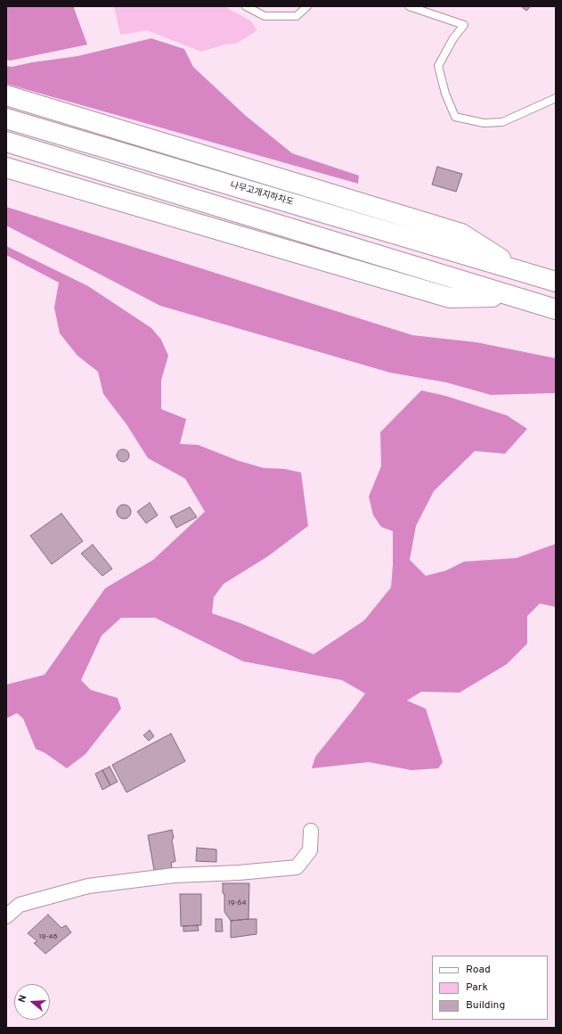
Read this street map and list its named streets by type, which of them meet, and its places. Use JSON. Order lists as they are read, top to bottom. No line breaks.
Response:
{"streets":{"highway":["나무고개지하차도"]},"house_numbers":["19-64","19-48"],"legend":["Road","Park","Building"],"north":"left"}
